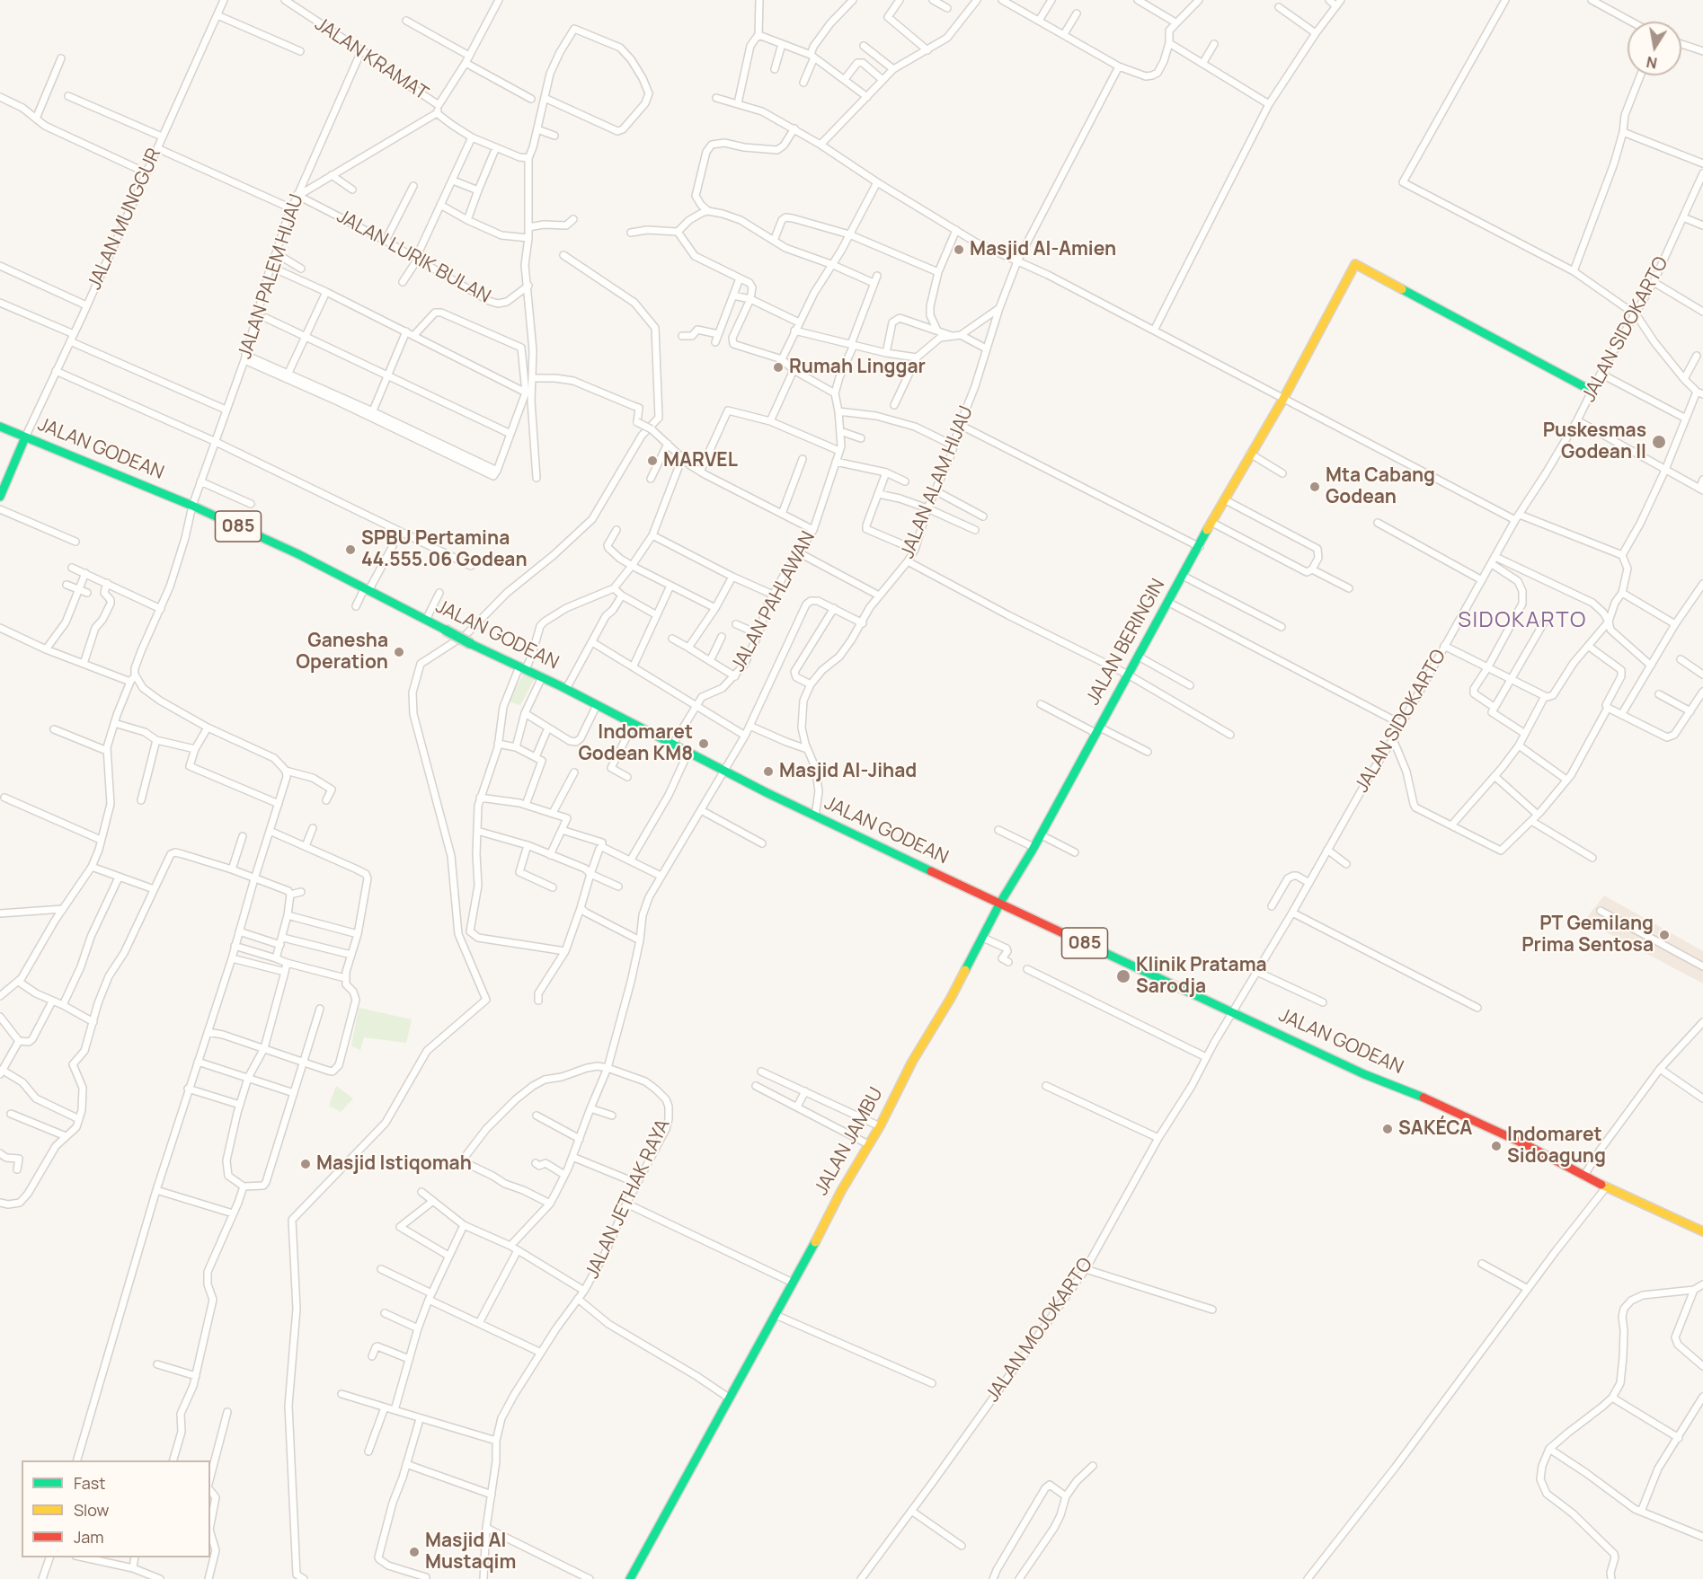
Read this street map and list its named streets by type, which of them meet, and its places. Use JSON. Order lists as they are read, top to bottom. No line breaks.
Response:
{"streets":{"main road":["JALAN GODEAN","085","JALAN BERINGIN","JALAN JAMBU"],"street":["JALAN KRAMAT","JALAN MUNGGUR","JALAN LURIK BULAN","JALAN PALEM HIJAU","JALAN SIDOKARTO","JALAN ALAM HIJAU","JALAN PAHLAWAN","JALAN JETHAK RAYA","JALAN MOJOKARTO"]},"crossings":[["JALAN KRAMAT","JALAN PALEM HIJAU"],["JALAN MUNGGUR","JALAN GODEAN"],["JALAN LURIK BULAN","JALAN PALEM HIJAU"],["JALAN PALEM HIJAU","JALAN GODEAN"],["JALAN SIDOKARTO","JALAN GODEAN"],["JALAN SIDOKARTO","JALAN BERINGIN"],["JALAN SIDOKARTO","JALAN MOJOKARTO"],["JALAN GODEAN","JALAN ALAM HIJAU"],["JALAN GODEAN","JALAN PAHLAWAN"],["JALAN GODEAN","JALAN BERINGIN"],["JALAN GODEAN","JALAN JAMBU"],["JALAN GODEAN","JALAN MOJOKARTO"],["JALAN BERINGIN","JALAN JAMBU"]],"districts":["SIDOKARTO"],"places":["Masjid Al-Amien","Rumah Linggar","Puskesmas Godean II","MARVEL","Mta Cabang Godean","SPBU Pertamina 44.555.06 Godean","Ganesha Operation","Indomaret Godean KM8","Masjid Al-Jihad","PT Gemilang Prima Sentosa","Klinik Pratama Sarodja","SAKÉCA","Indomaret Sidoagung","Masjid Istiqomah","Masjid Al Mustaqim"],"legend":["Fast","Slow","Jam"],"north":"bottom"}
